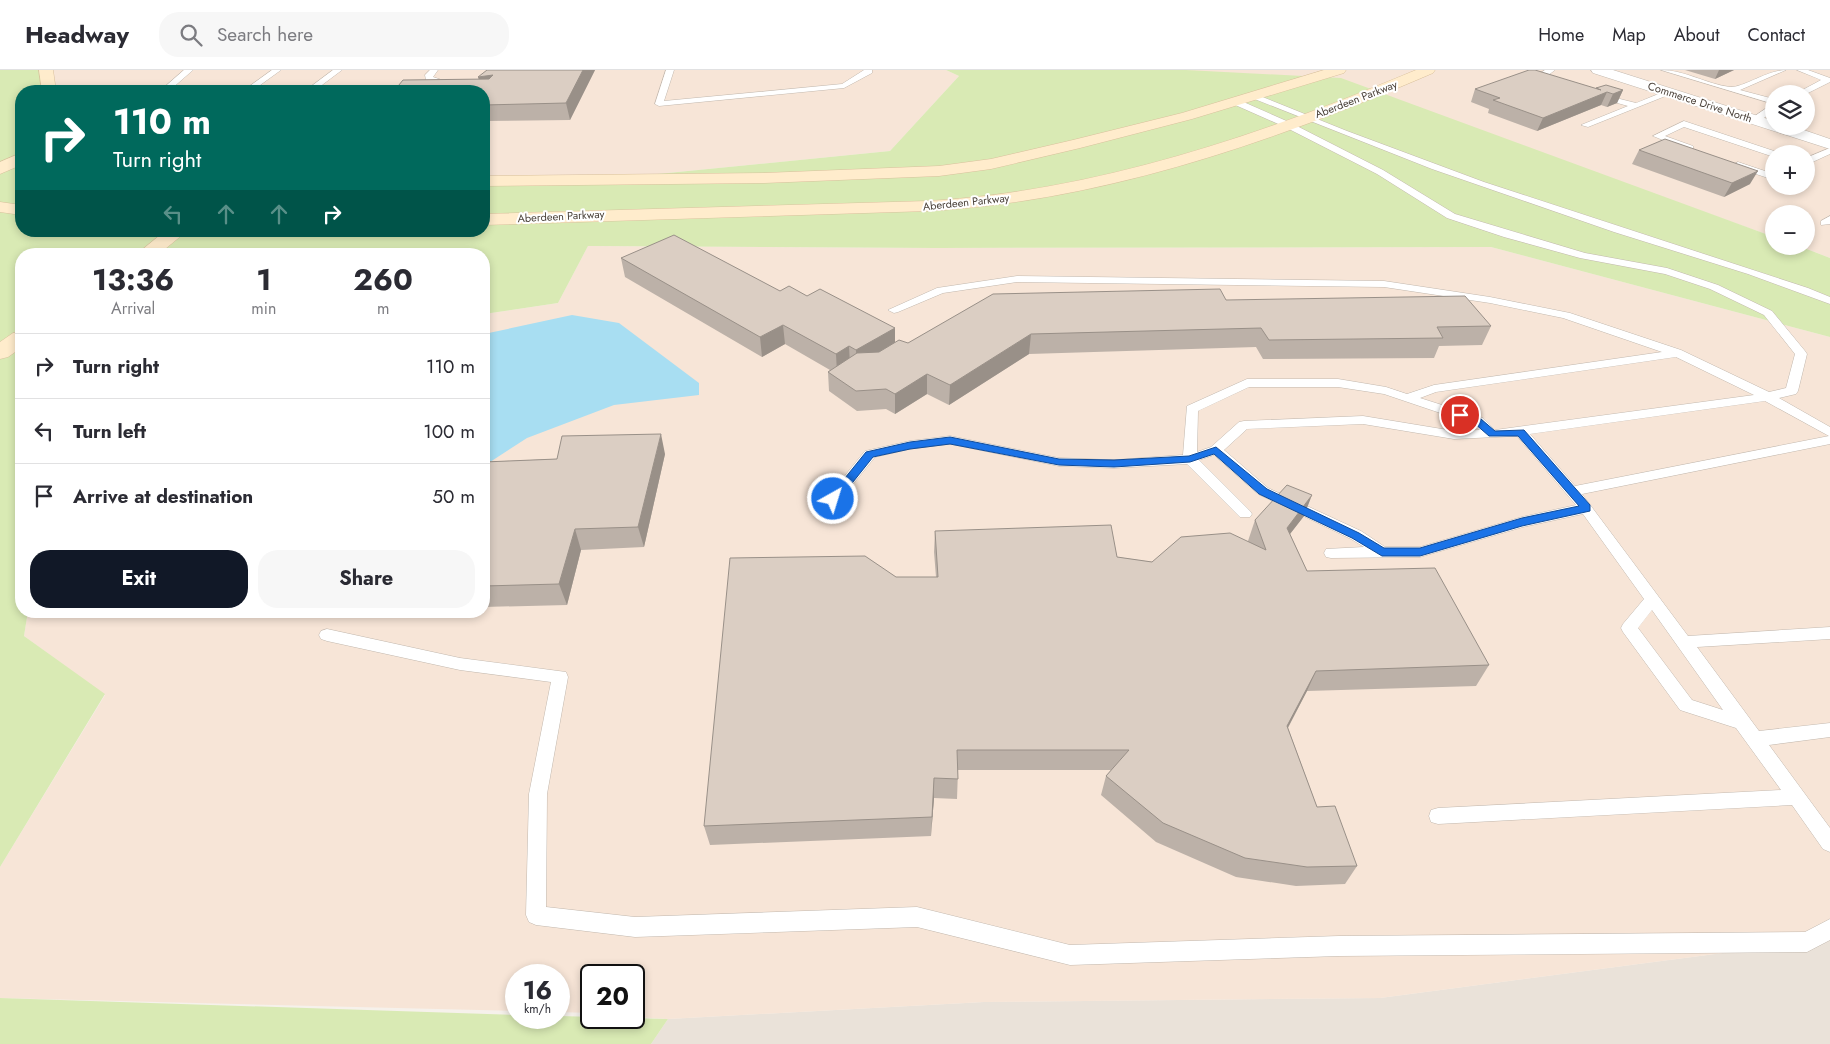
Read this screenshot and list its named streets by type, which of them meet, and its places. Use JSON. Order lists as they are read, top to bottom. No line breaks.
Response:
{"streets":{"street":["Aberdeen Parkway","Commerce Drive North"]},"page":{"header":"Headway","search":"Search here","nav":["Home","Map","About","Contact"],"map_buttons":["+","−"],"turn":["110 m","Turn right"],"eta":["13:36","Arrival","1","min","260","m"],"list":[{"name":"Turn right","value":"110 m"},{"name":"Turn left","value":"100 m"},{"name":"Arrive at destination","value":"50 m"}],"buttons":["Exit","Share"],"speed":"16 km/h","limit":"20"}}
